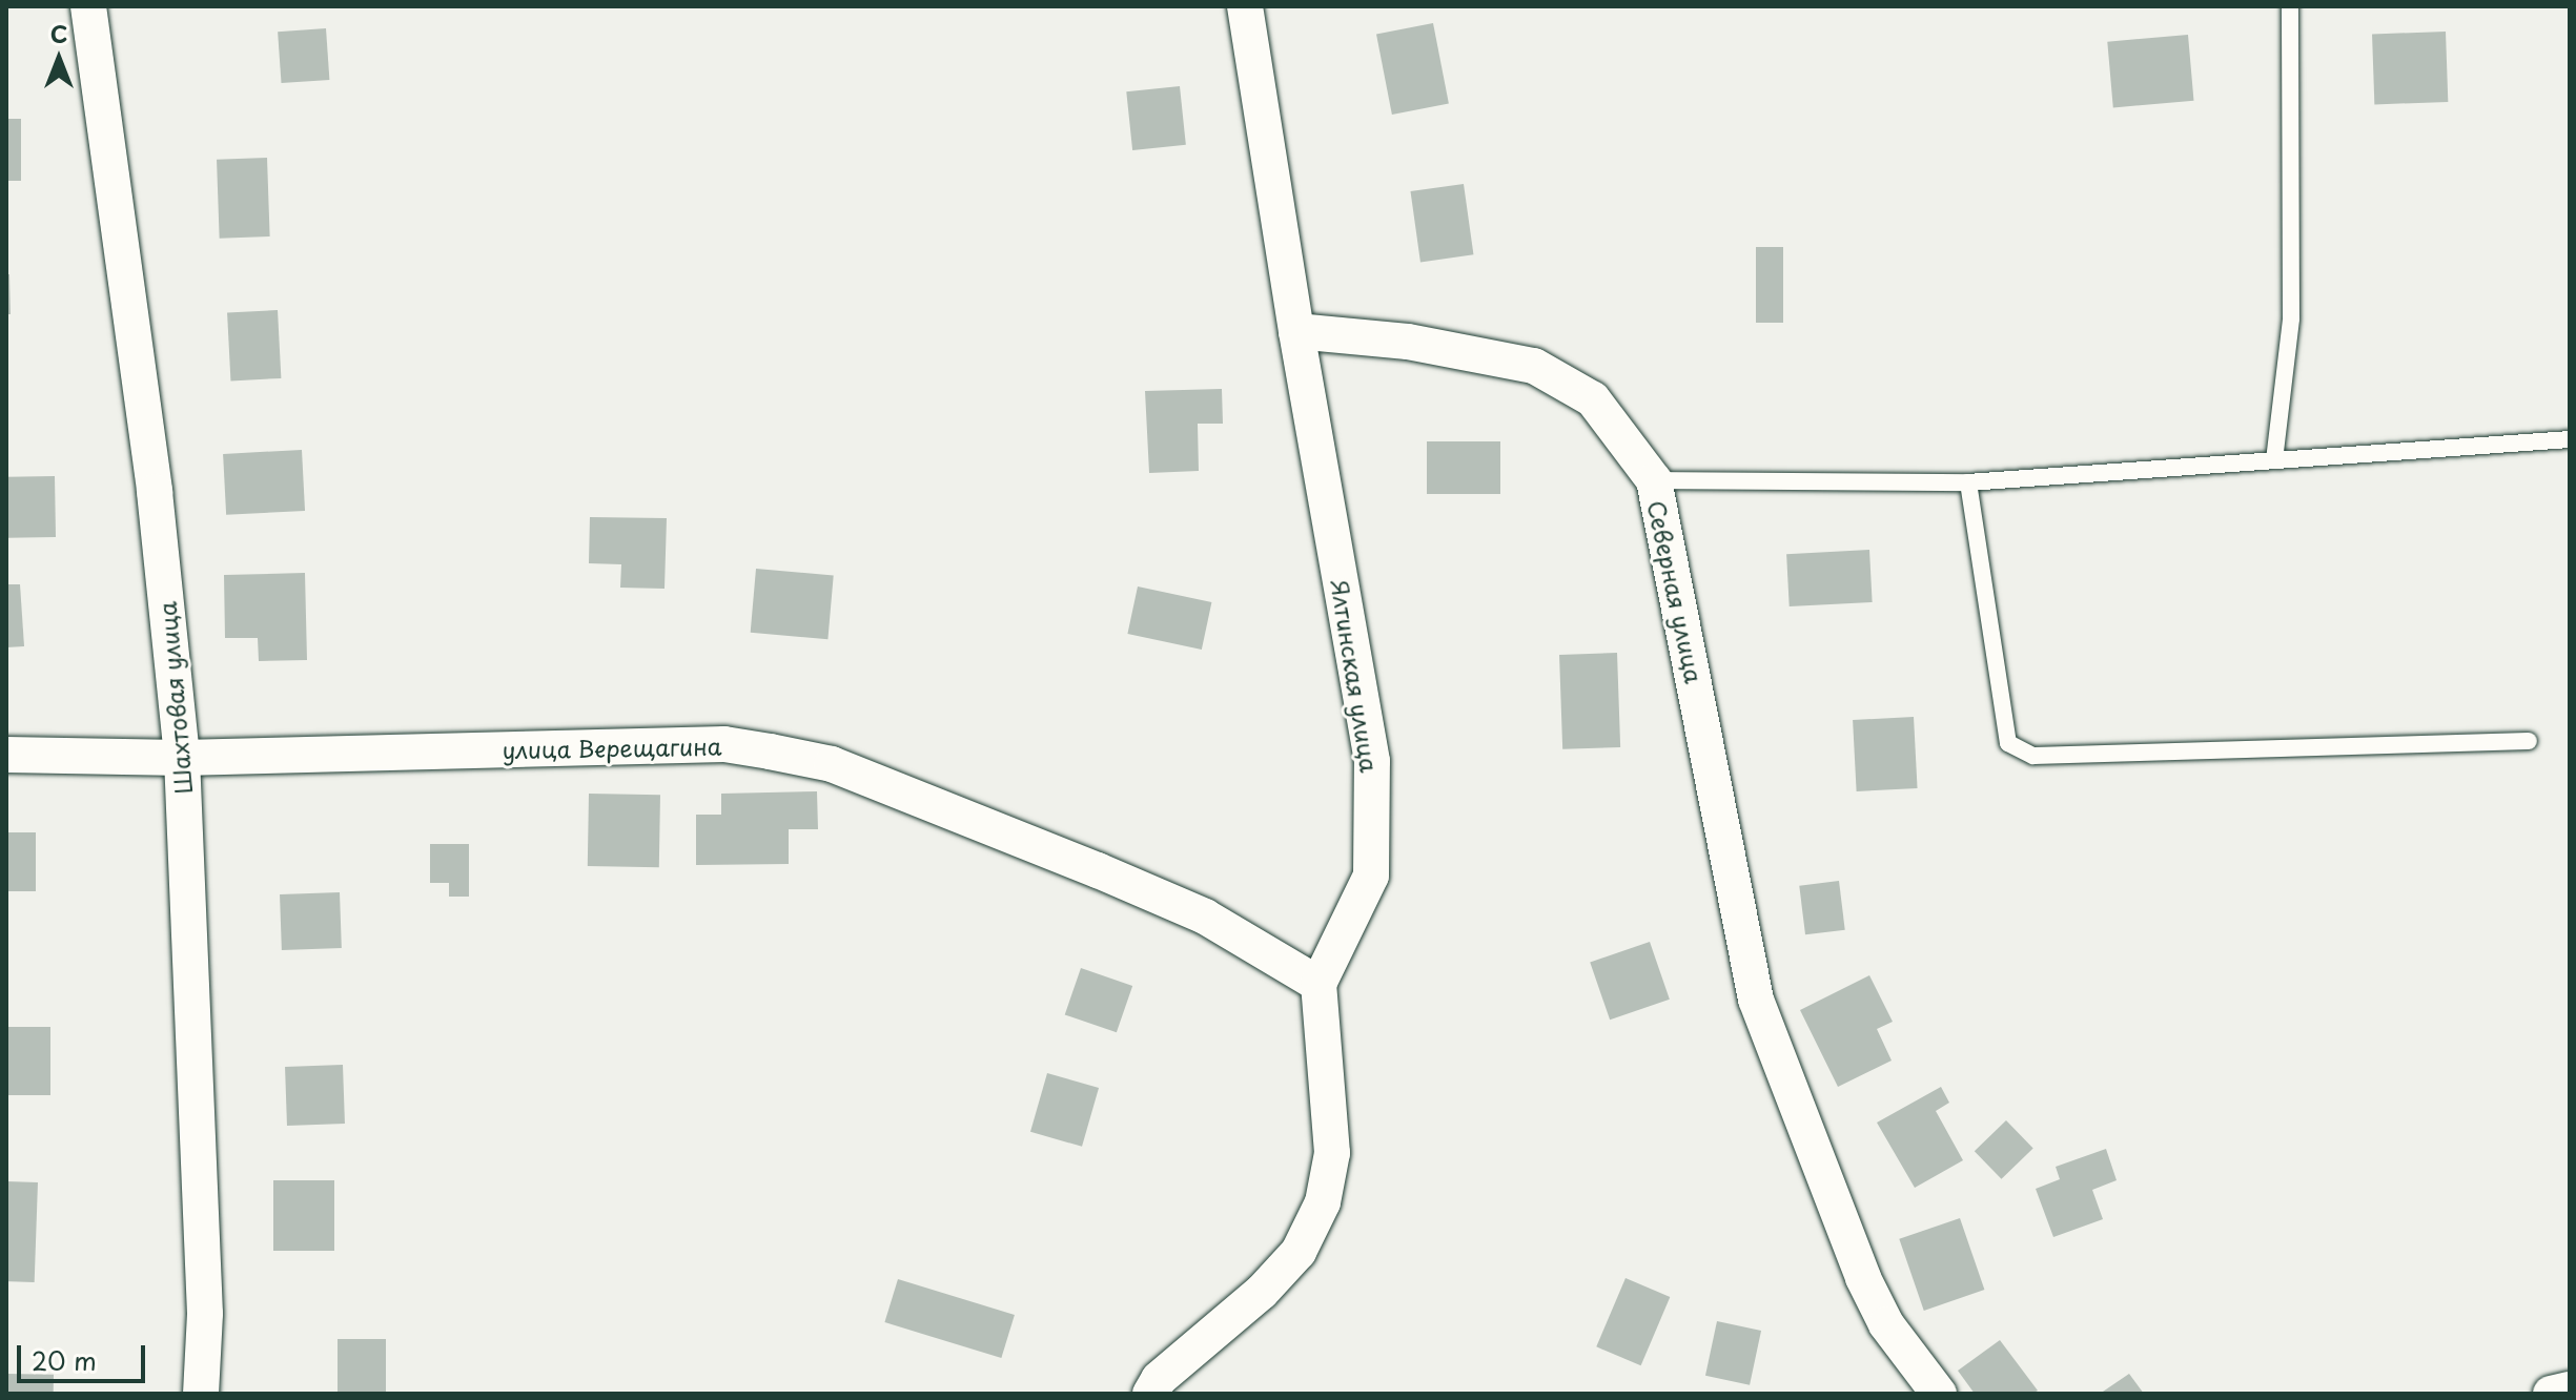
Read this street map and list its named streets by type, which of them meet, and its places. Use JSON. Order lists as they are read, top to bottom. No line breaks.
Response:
{"streets":{"street":["Северная улица","Ялтинская улица","Шахтовая улица","улица Верещагина"]},"crossings":[["Северная улица","Ялтинская улица"],["Ялтинская улица","улица Верещагина"],["Шахтовая улица","улица Верещагина"]],"scale_bar":"20 m","north":"top"}
